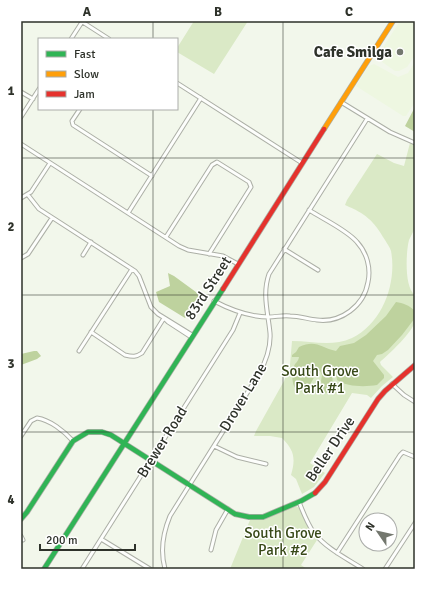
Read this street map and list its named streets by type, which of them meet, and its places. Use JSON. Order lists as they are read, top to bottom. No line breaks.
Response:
{"streets":{"main road":["83rd Street","Beller Drive"],"street":["Drover Lane","Brewer Road"]},"crossings":[["83rd Street","Beller Drive"],["Drover Lane","Beller Drive"],["Brewer Road","Beller Drive"]],"parks":["South Grove Park #1","South Grove Park #2"],"places":["Cafe Smilga"],"legend":["Fast","Slow","Jam"],"scale_bar":"200 m","north":"top left","grid":{"columns":["A","B","C"],"rows":["1","2","3","4"]}}
